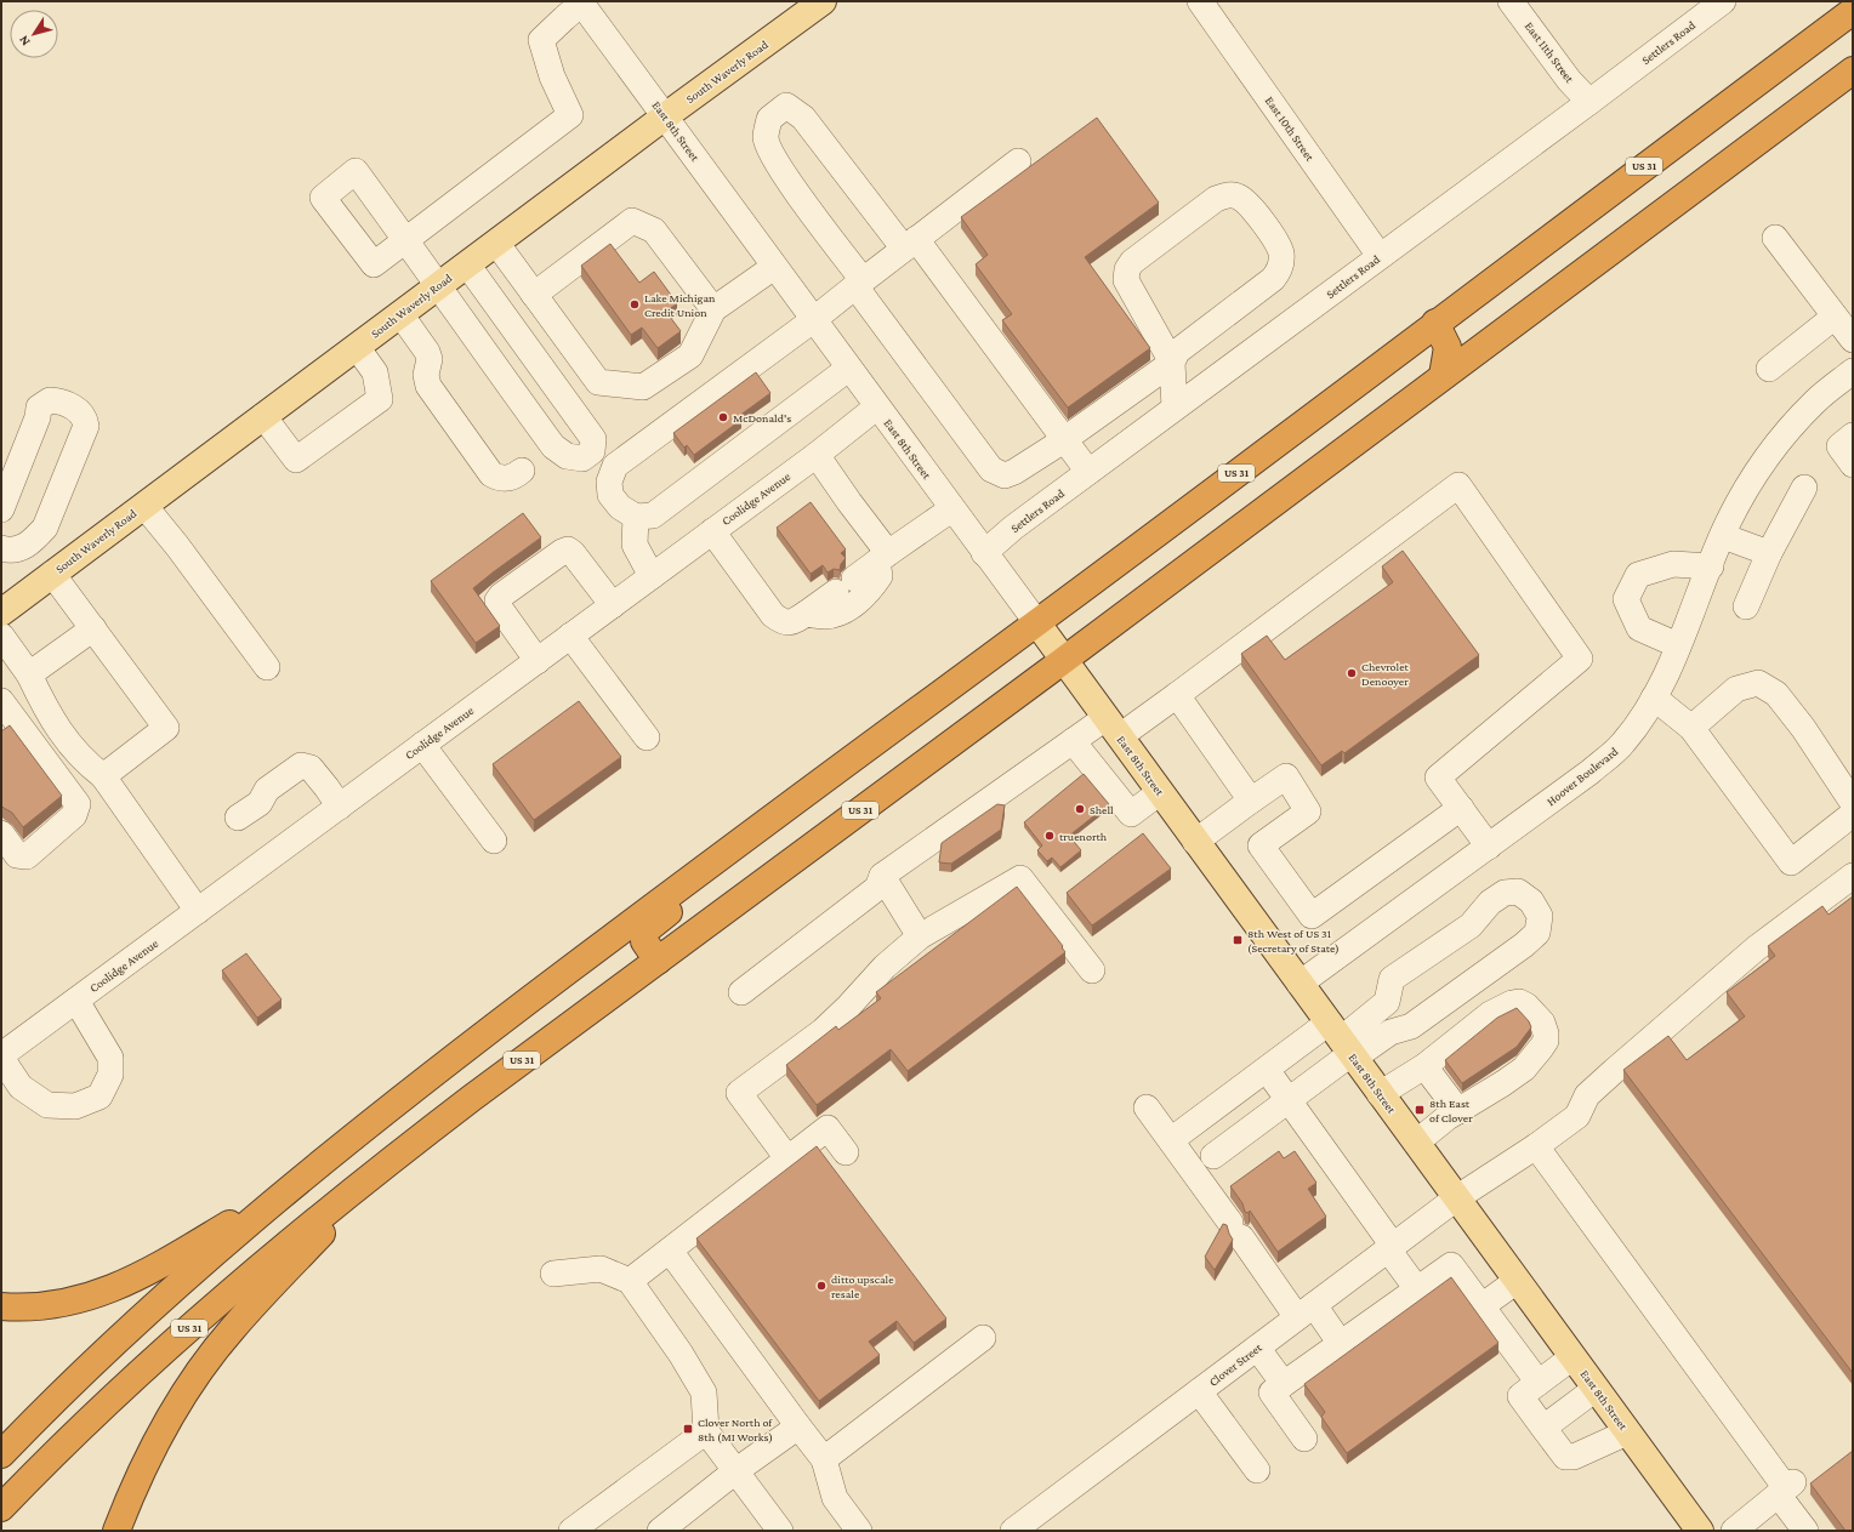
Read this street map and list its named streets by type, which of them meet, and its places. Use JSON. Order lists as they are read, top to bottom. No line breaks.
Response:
{"streets":{"highway":["US 31"],"main road":["South Waverly Road","East 8th Street"],"street":["Settlers Road","East 11th Street","East 10th Street","Coolidge Avenue","Hoover Boulevard","Clover Street"]},"crossings":[["Settlers Road","East 11th Street"],["Settlers Road","East 10th Street"],["Settlers Road","East 8th Street"],["South Waverly Road","East 8th Street"],["East 8th Street","US 31"],["East 8th Street","Coolidge Avenue"],["East 8th Street","Hoover Boulevard"],["East 8th Street","Clover Street"]],"places":{"other":["Lake Michigan Credit Union","McDonald's","Chevrolet Denooyer","Shell","truenorth","ditto upscale resale"],"transit":["8th West of US 31 (Secretary of State)","8th East of Clover","Clover North of 8th (MI Works)"]},"north":"bottom left"}
